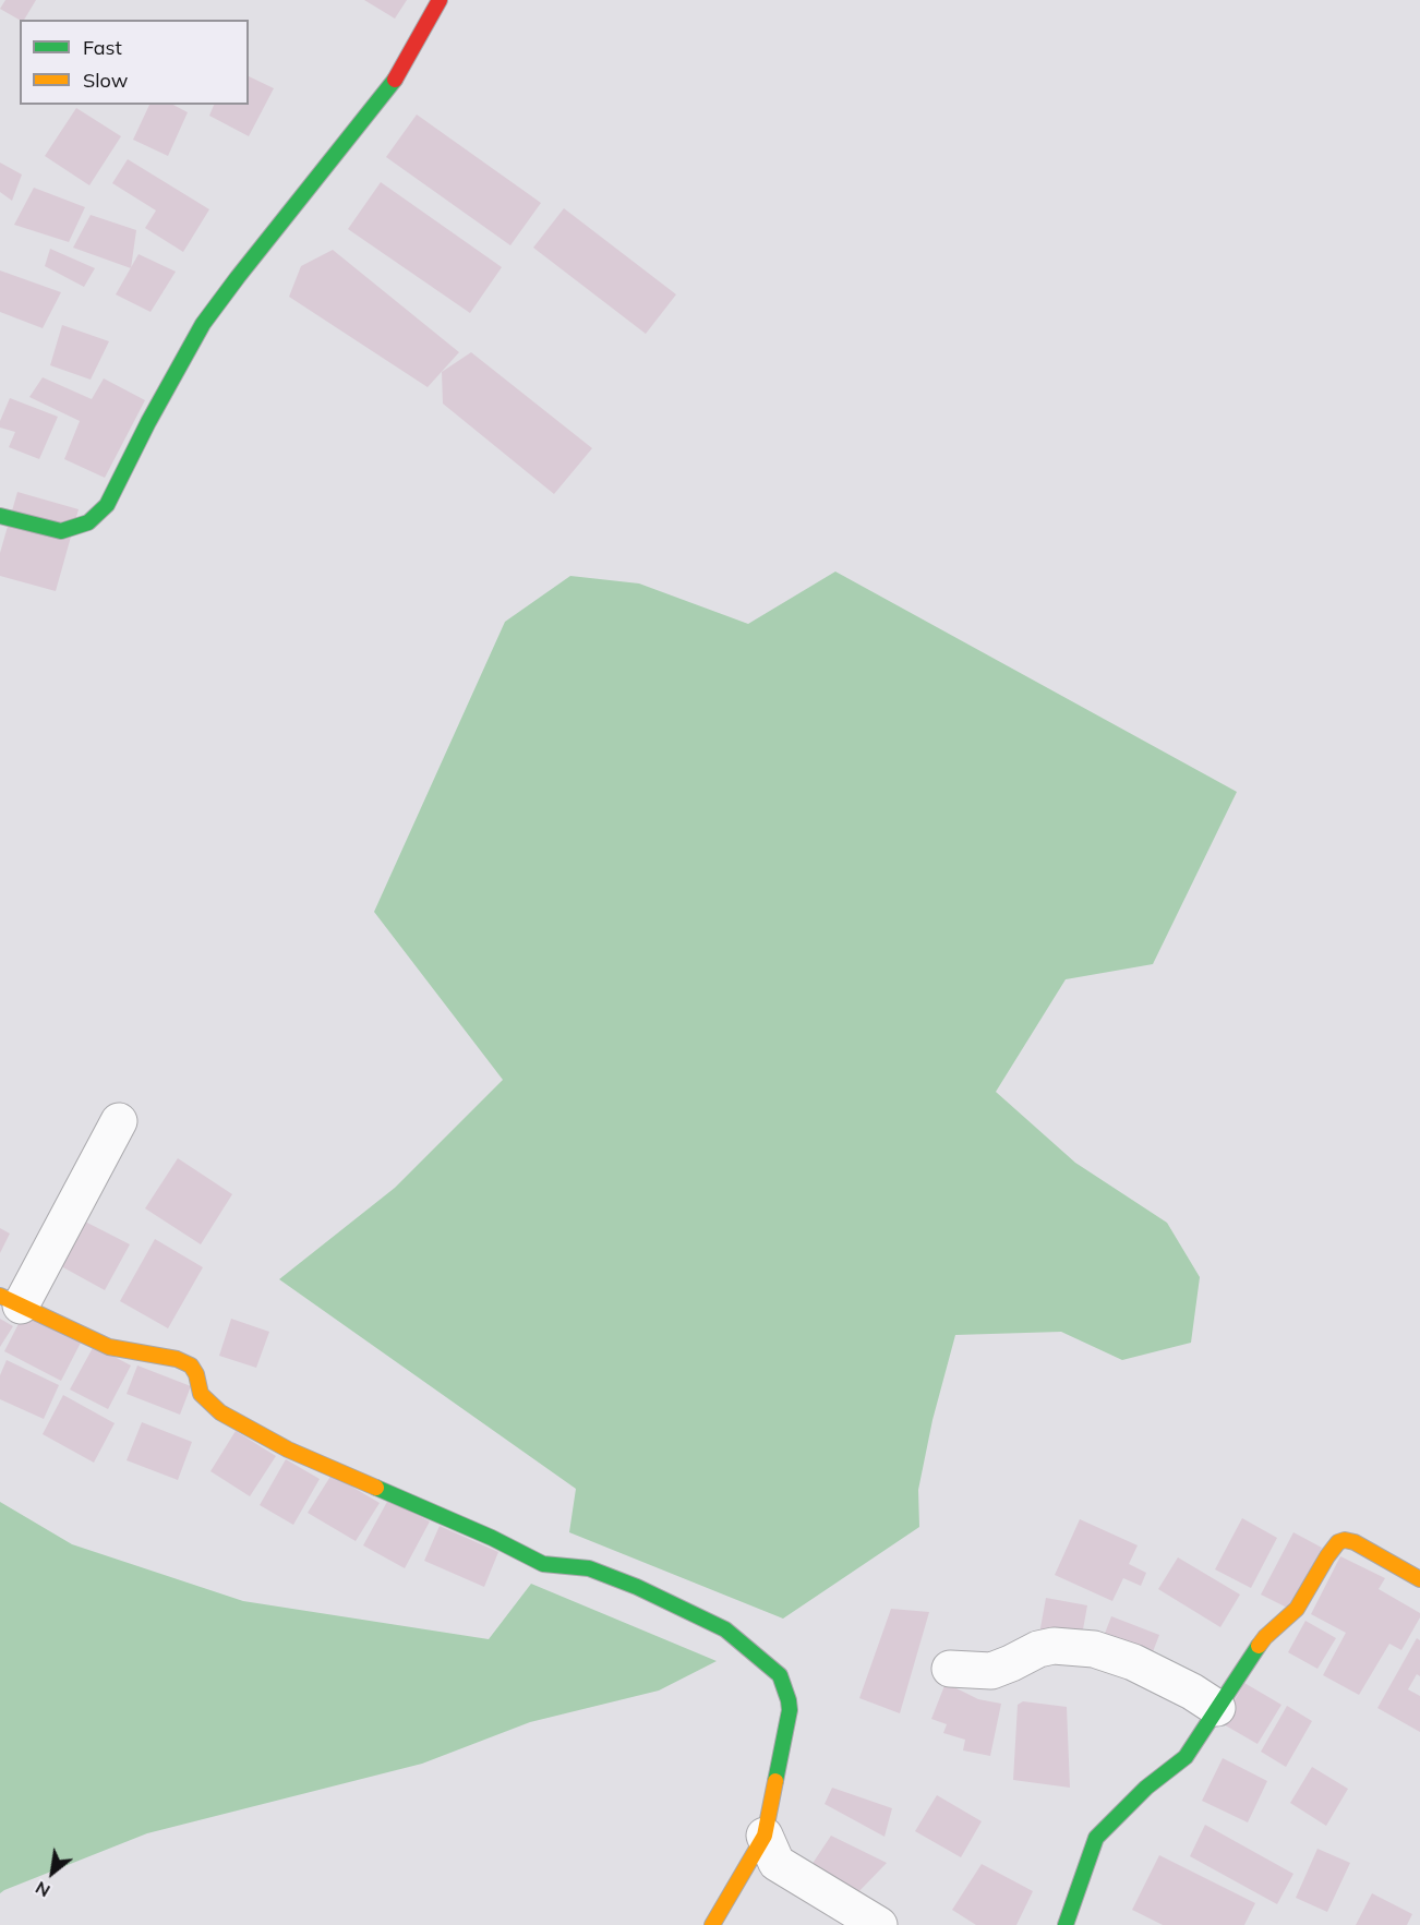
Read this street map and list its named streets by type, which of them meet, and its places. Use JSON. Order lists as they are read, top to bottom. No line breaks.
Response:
{"legend":["Fast","Slow"],"north":"bottom left"}
